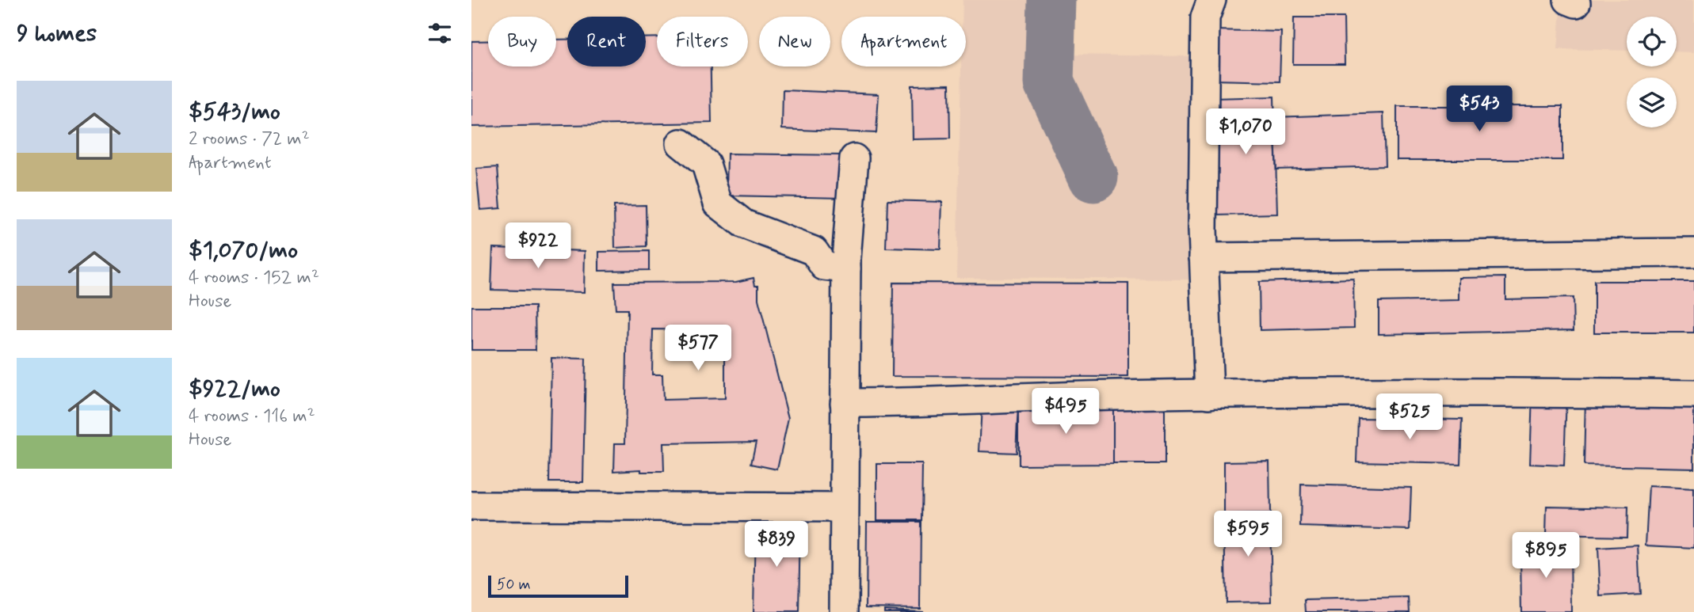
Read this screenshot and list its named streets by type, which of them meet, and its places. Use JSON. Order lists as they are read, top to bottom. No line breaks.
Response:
{"scale_bar":"50 m","page":{"heading":"9 homes","chip":["Buy","Rent","Filters","New","Apartment"],"list":[{"name":"$543/mo","note":"2 rooms · 72 m² · Apartment"},{"name":"$1,070/mo","note":"4 rooms · 152 m² · House"},{"name":"$922/mo","note":"4 rooms · 116 m² · House"}],"price":["$543","$1,070","$922","$577","$495","$525","$595","$839","$895"],"scale":"50 m"}}
